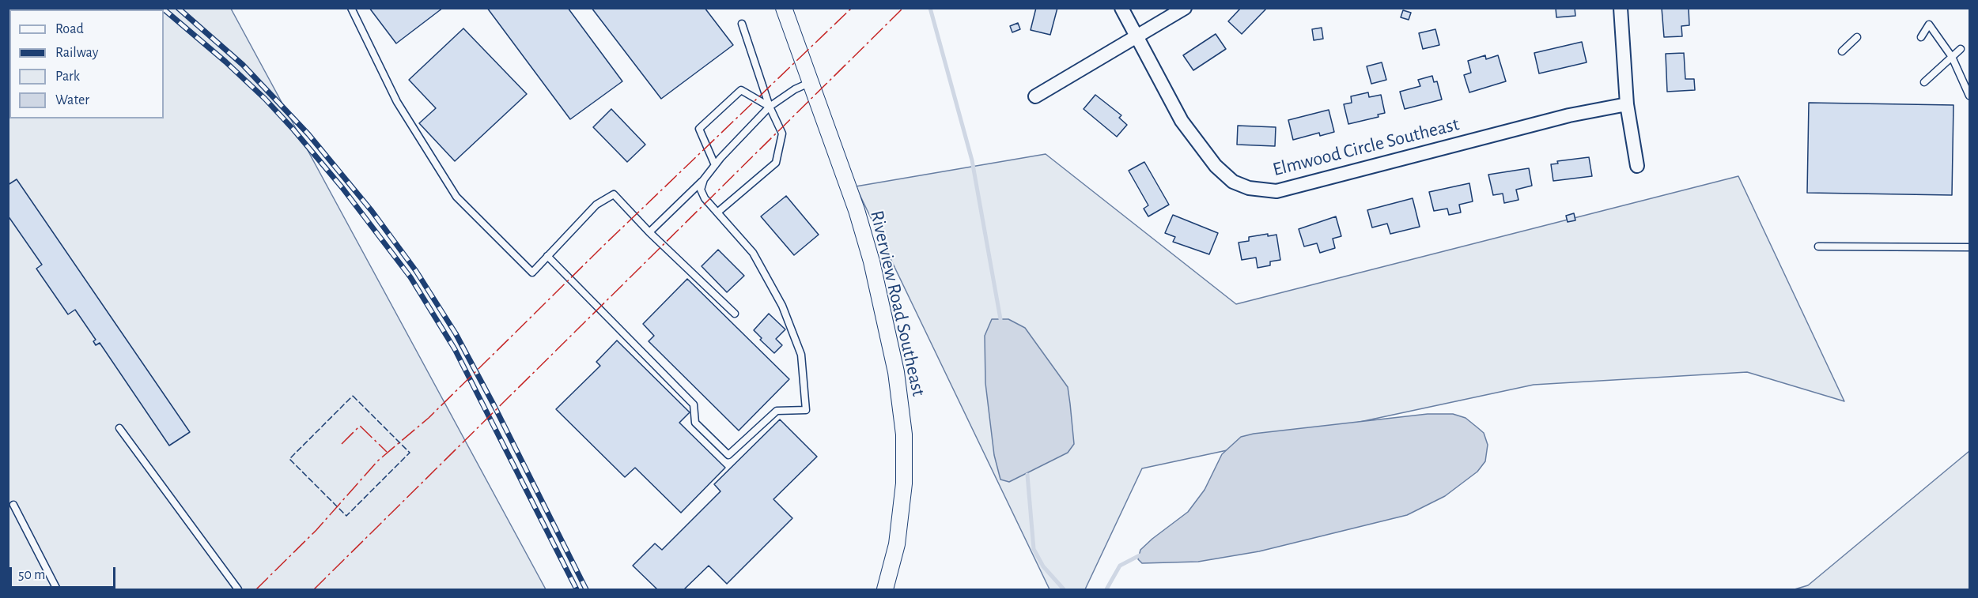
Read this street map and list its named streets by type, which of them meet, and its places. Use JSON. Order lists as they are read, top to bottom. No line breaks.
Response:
{"streets":{"street":["Elmwood Circle Southeast","Riverview Road Southeast"]},"legend":["Road","Railway","Park","Water"],"scale_bar":"50 m"}
